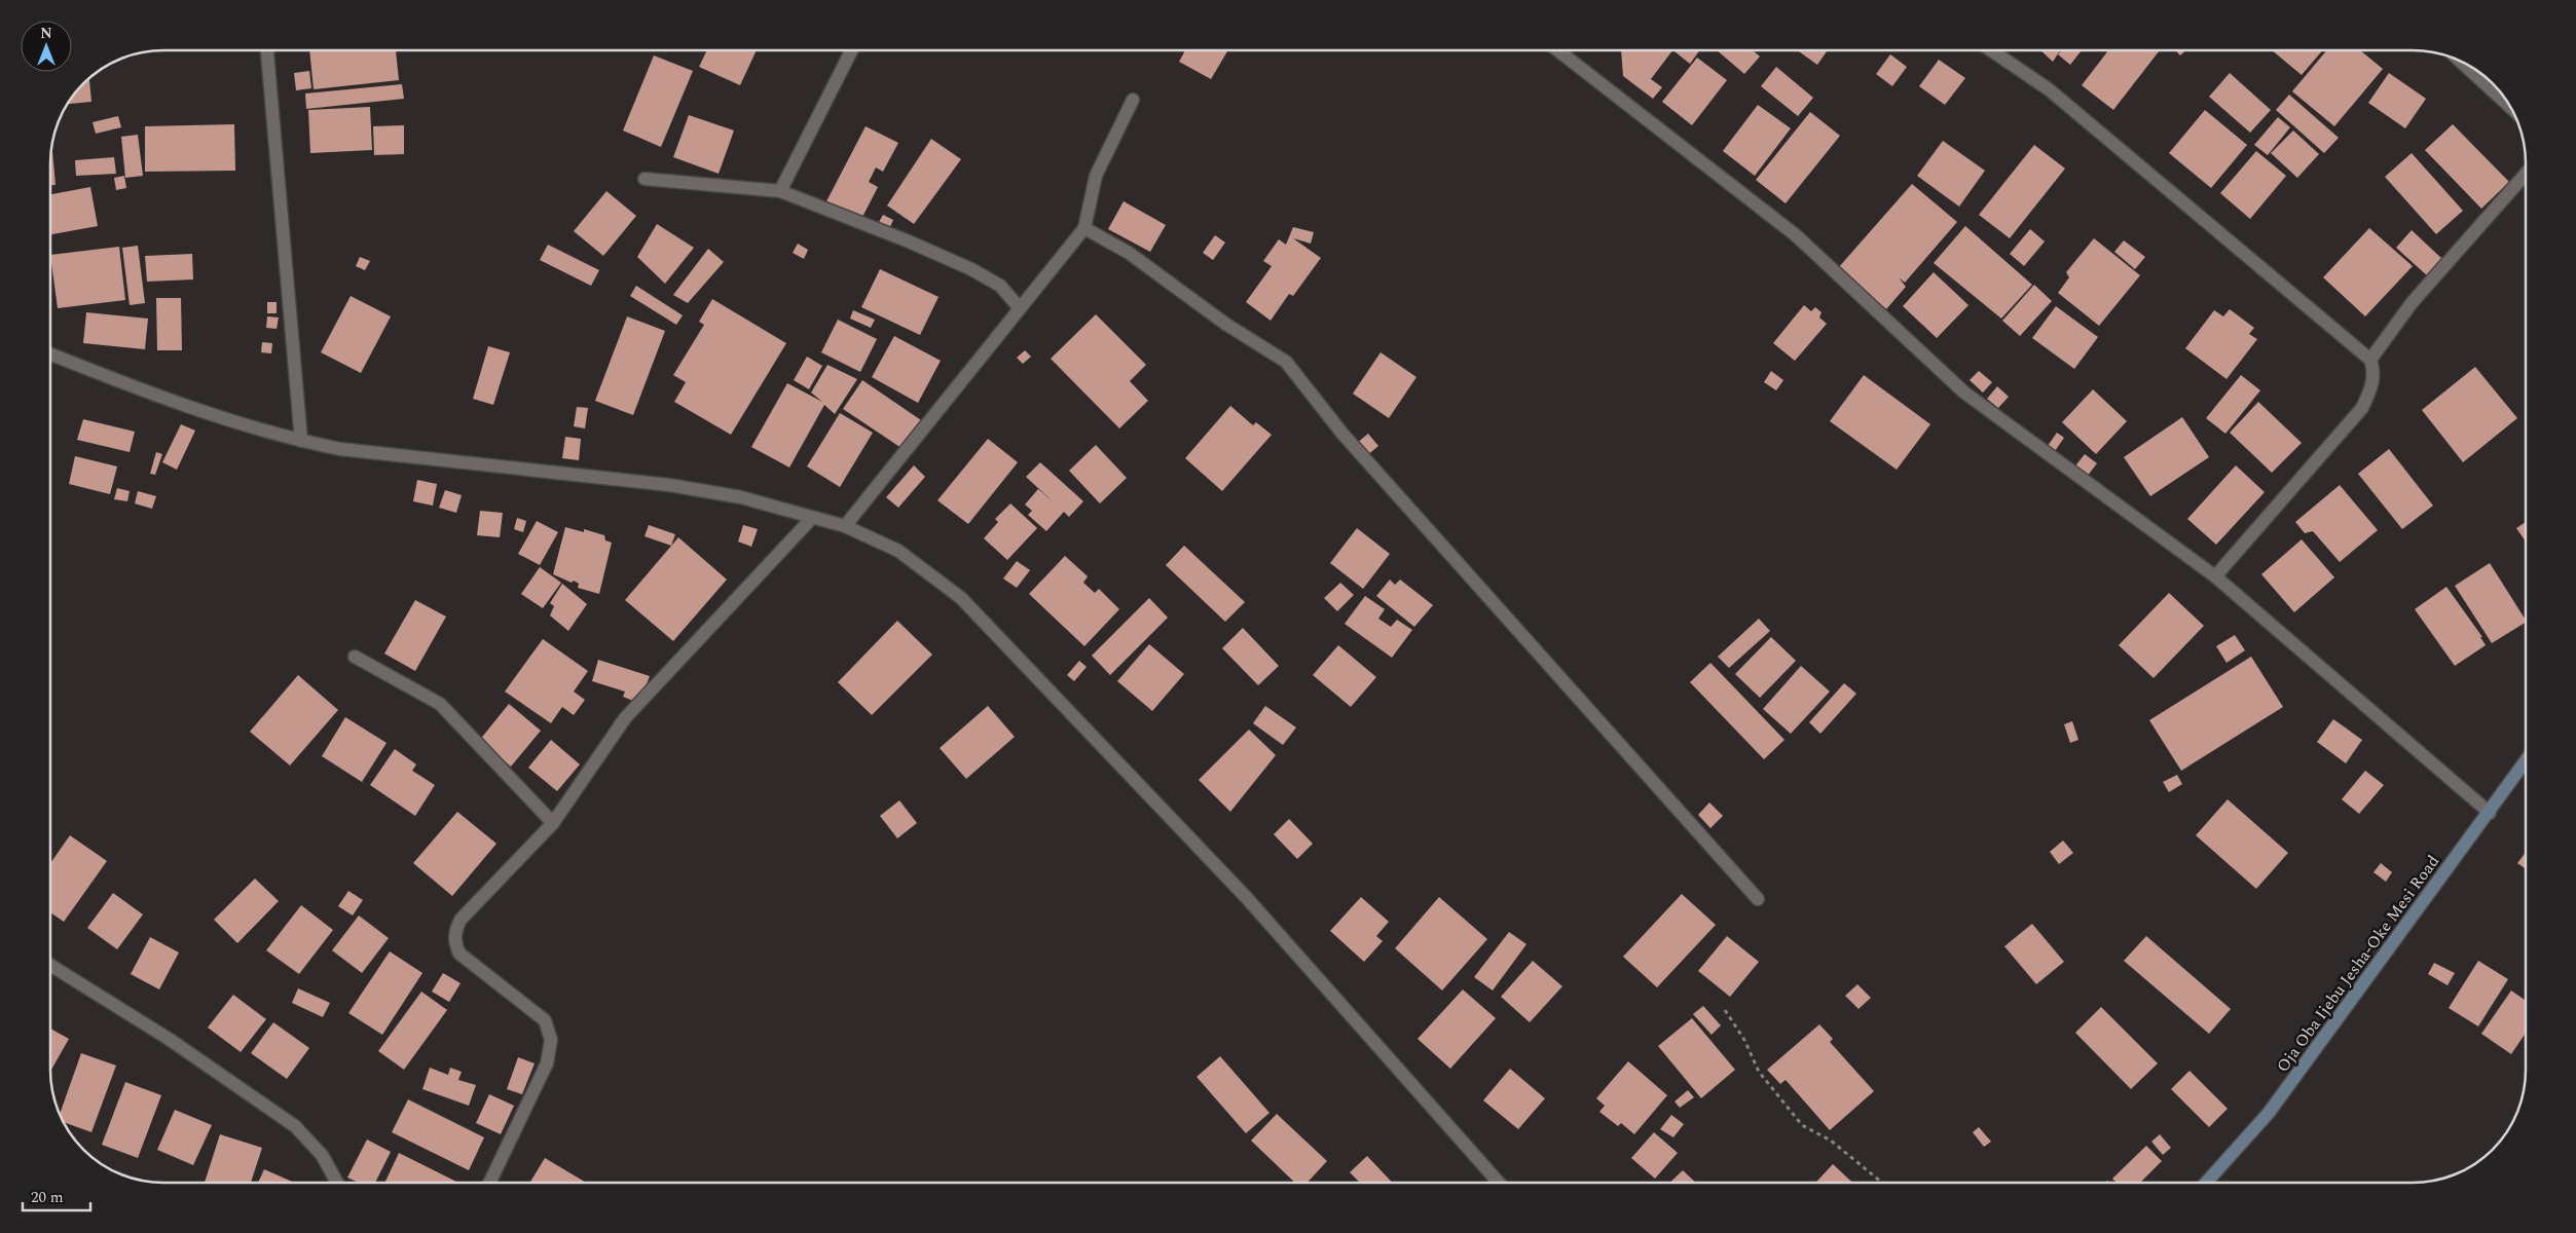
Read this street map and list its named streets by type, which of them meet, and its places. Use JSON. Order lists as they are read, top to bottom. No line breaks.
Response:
{"streets":{"main road":["Oja Oba Ijebu Jesha-Oke Mesi Road"]},"scale_bar":"20 m","north":"top"}
